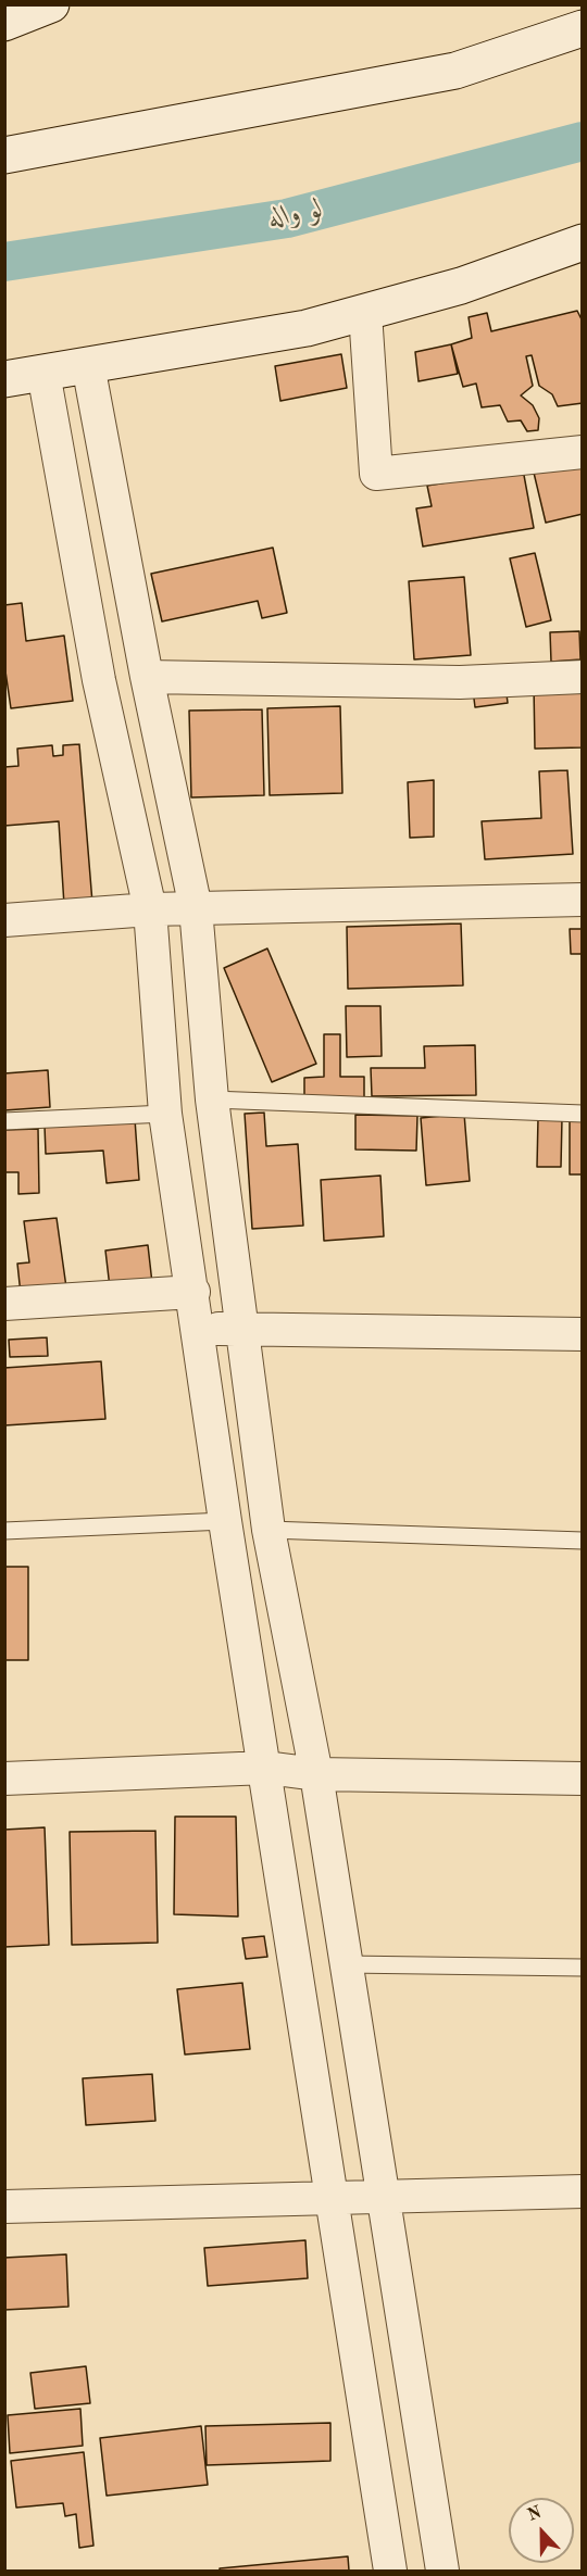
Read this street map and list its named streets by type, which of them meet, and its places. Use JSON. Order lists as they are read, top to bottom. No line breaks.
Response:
{"water":["لو واله"],"north":"top"}
